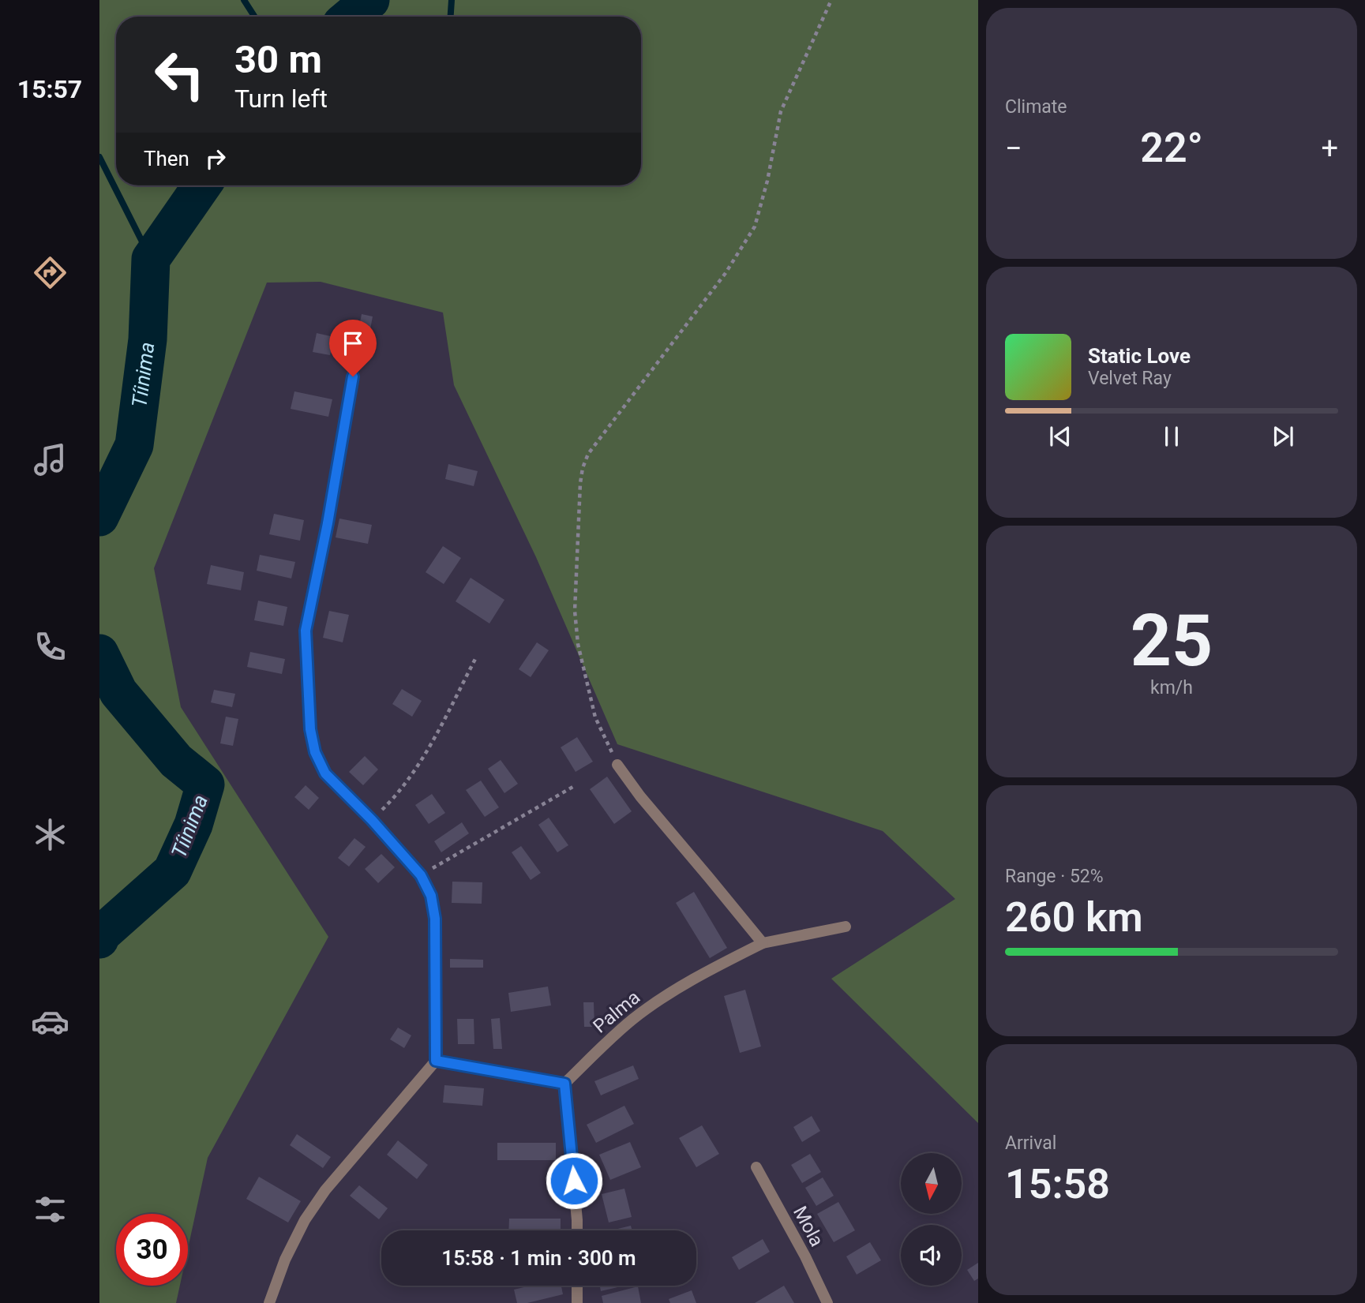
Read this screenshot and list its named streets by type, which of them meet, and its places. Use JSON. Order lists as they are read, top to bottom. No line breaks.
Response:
{"streets":{"street":["Palma","Mola"]},"water":["Tíinima"],"north":"bottom","page":{"tabs":"15:57","tile":["Climate",["25","km/h"],["Range · 52%","260 km"],["Arrival","15:58"]],"turn":["30 m","Turn left"],"heat":["−","22°","+"],"then":"Then","song":["Static Love","Velvet Ray"],"limit":"30","trip":"15:58 · 1 min · 300 m"}}
